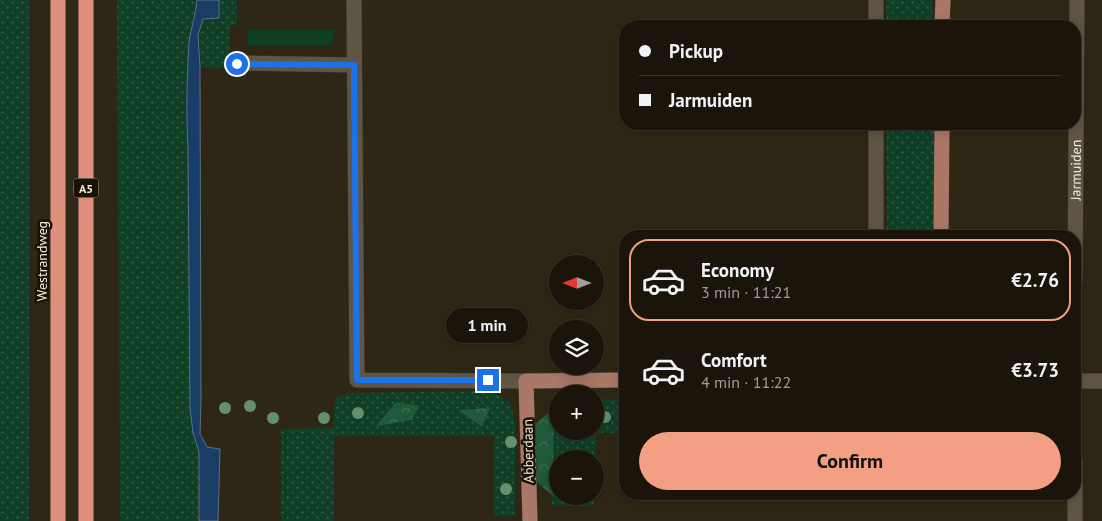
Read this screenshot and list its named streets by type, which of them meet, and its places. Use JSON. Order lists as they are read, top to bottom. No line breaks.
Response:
{"streets":{"highway":["A5","Westrandweg"],"main road":["Abberdaan"],"street":["Jarmuiden"]},"north":"left","page":{"banner":["Pickup","Jarmuiden"],"list":[{"name":"Economy","note":"3 min · 11:21","value":"€2.76"},{"name":"Comfort","note":"4 min · 11:22","value":"€3.73"}],"map_buttons":["+","−"],"bubble":"1 min","buttons":"Confirm"}}
